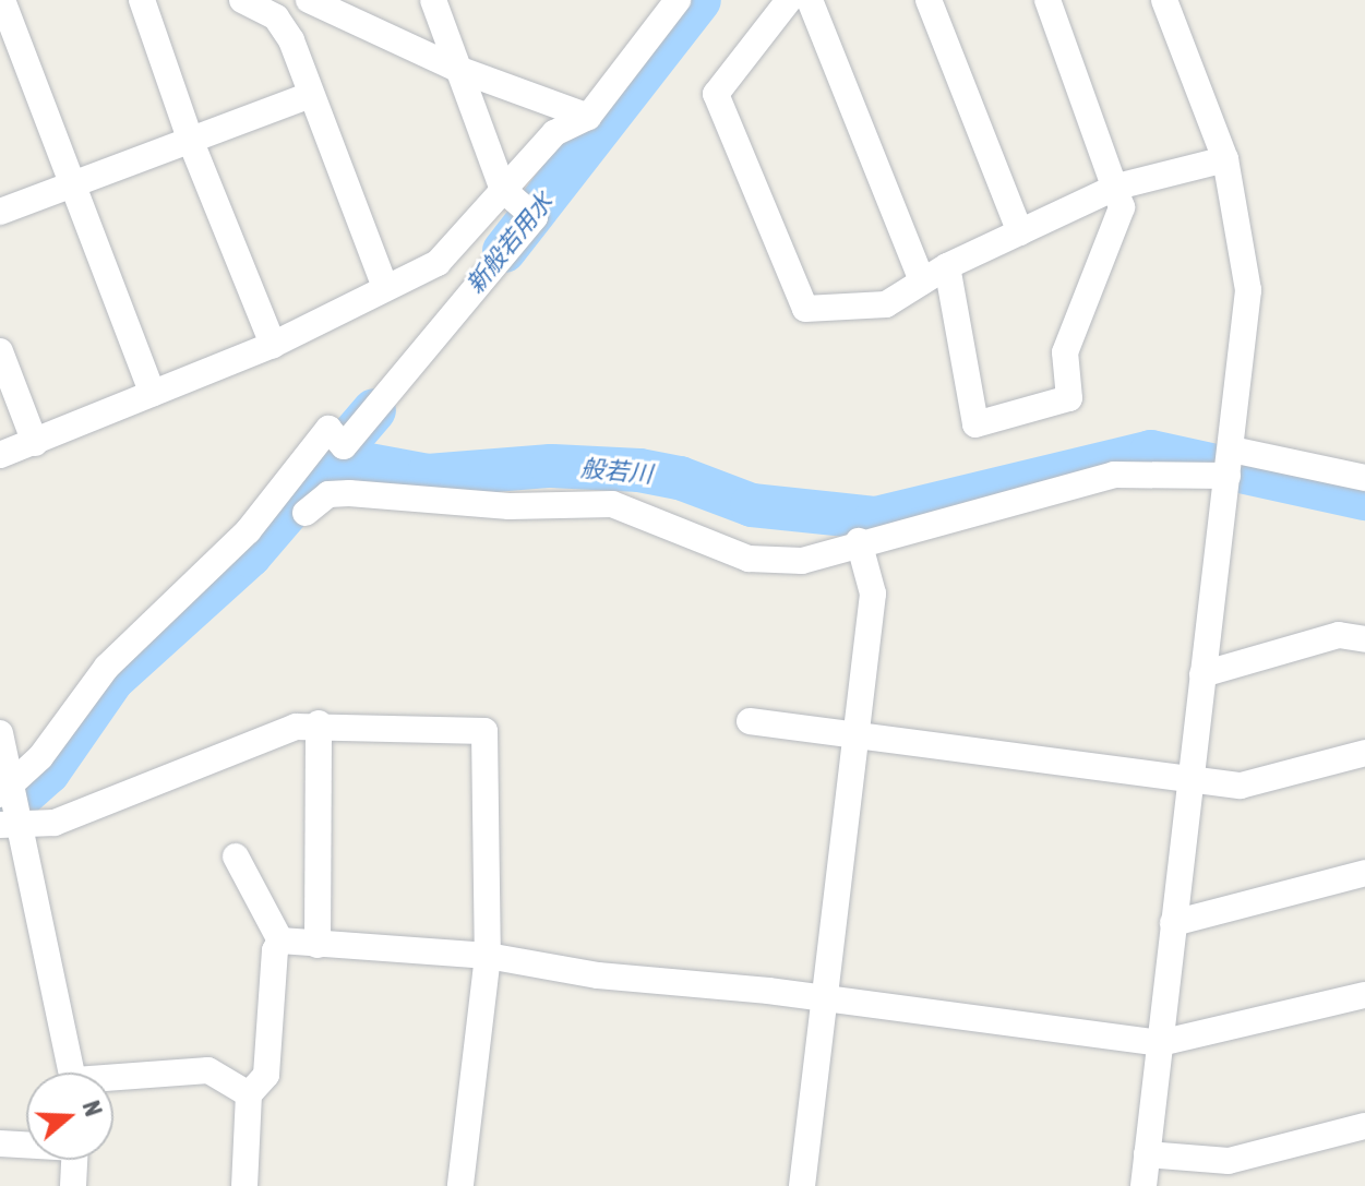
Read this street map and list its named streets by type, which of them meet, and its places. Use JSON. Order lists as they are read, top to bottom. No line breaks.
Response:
{"water":["新般若用水","般若川"],"north":"right"}
